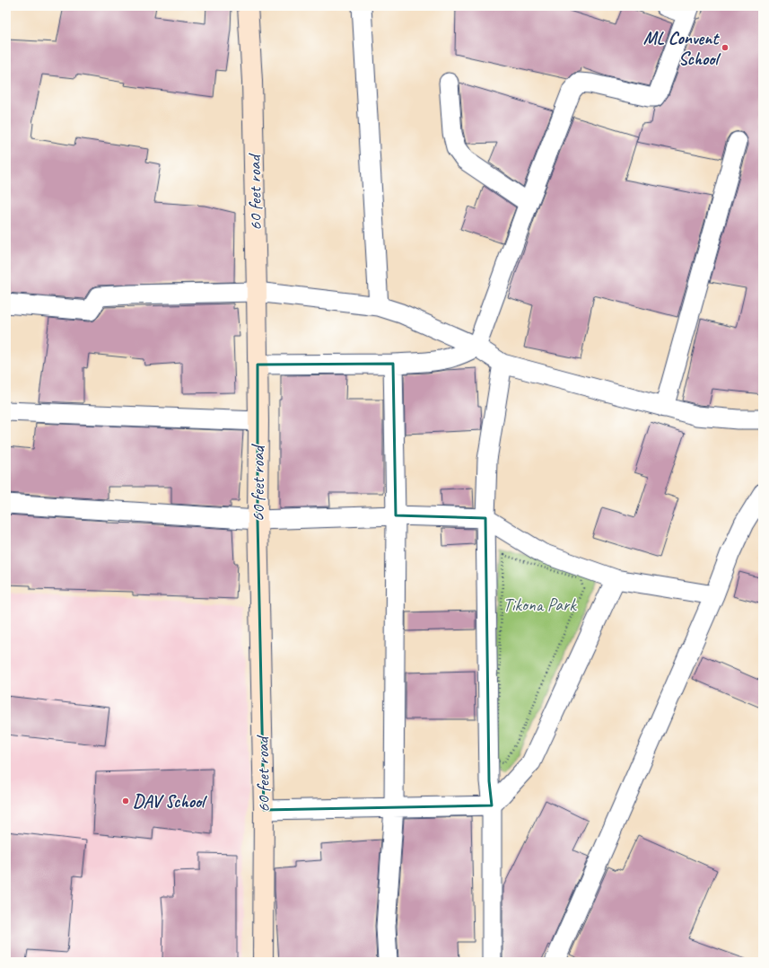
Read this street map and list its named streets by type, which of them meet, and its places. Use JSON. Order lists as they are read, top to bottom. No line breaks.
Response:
{"streets":{"street":["60 feet road"]},"parks":["Tikona Park"],"places":["ML Convent School","DAV School"]}
